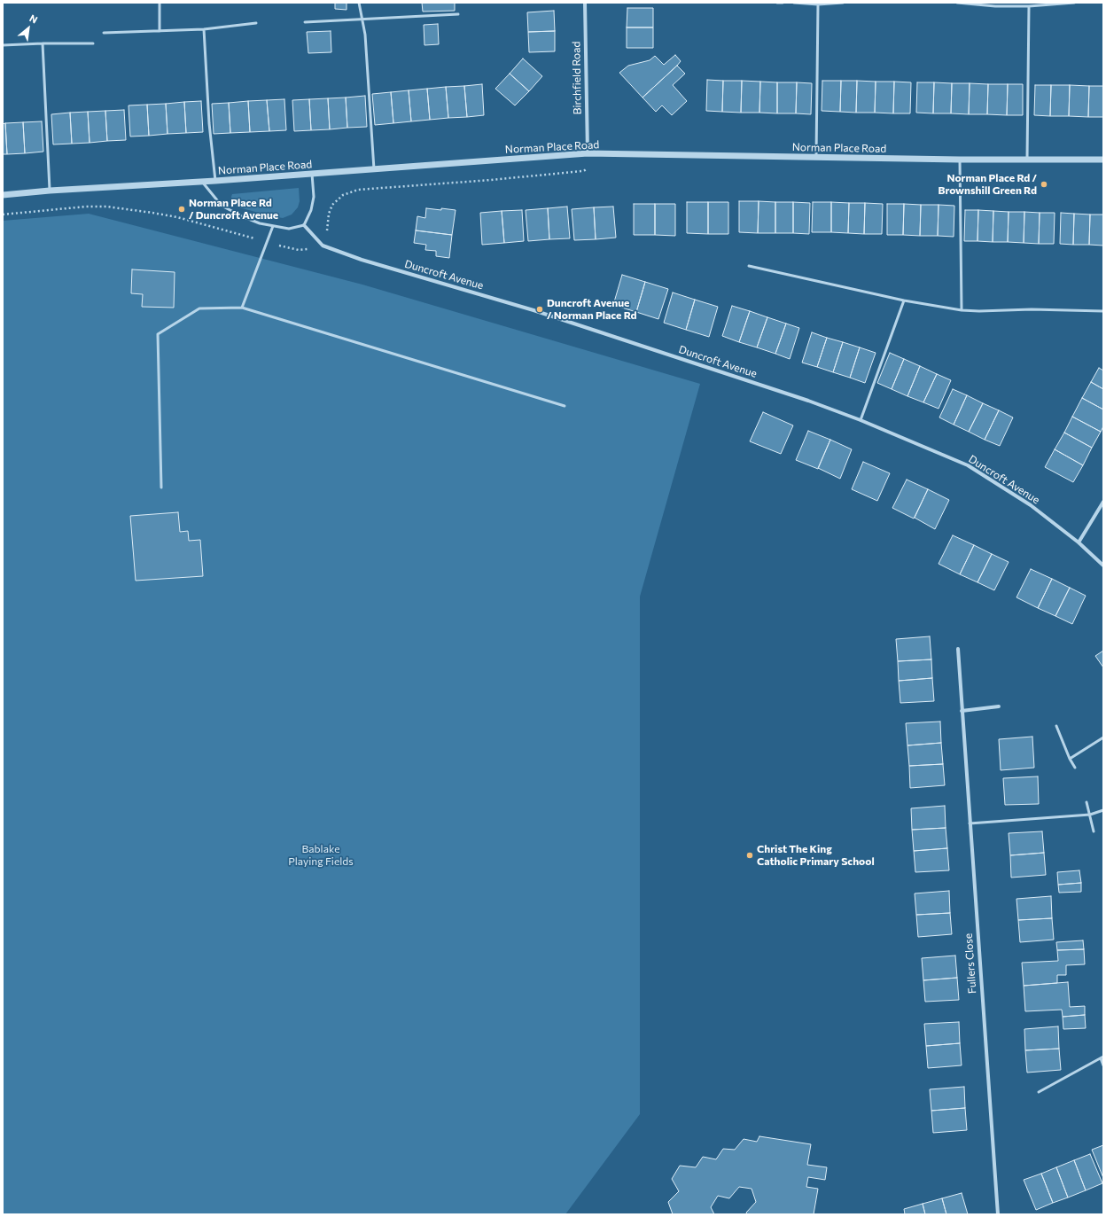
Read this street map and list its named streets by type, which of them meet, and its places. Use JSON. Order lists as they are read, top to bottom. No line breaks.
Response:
{"streets":{"street":["Birchfield Road","Norman Place Road","Duncroft Avenue","Fullers Close"]},"crossings":[["Birchfield Road","Norman Place Road"]],"parks":["Bablake Playing Fields"],"places":["Norman Place Rd / Brownshill Green Rd","Norman Place Rd / Duncroft Avenue","Duncroft Avenue / Norman Place Rd","Christ The King Catholic Primary School"],"north":"top right"}
